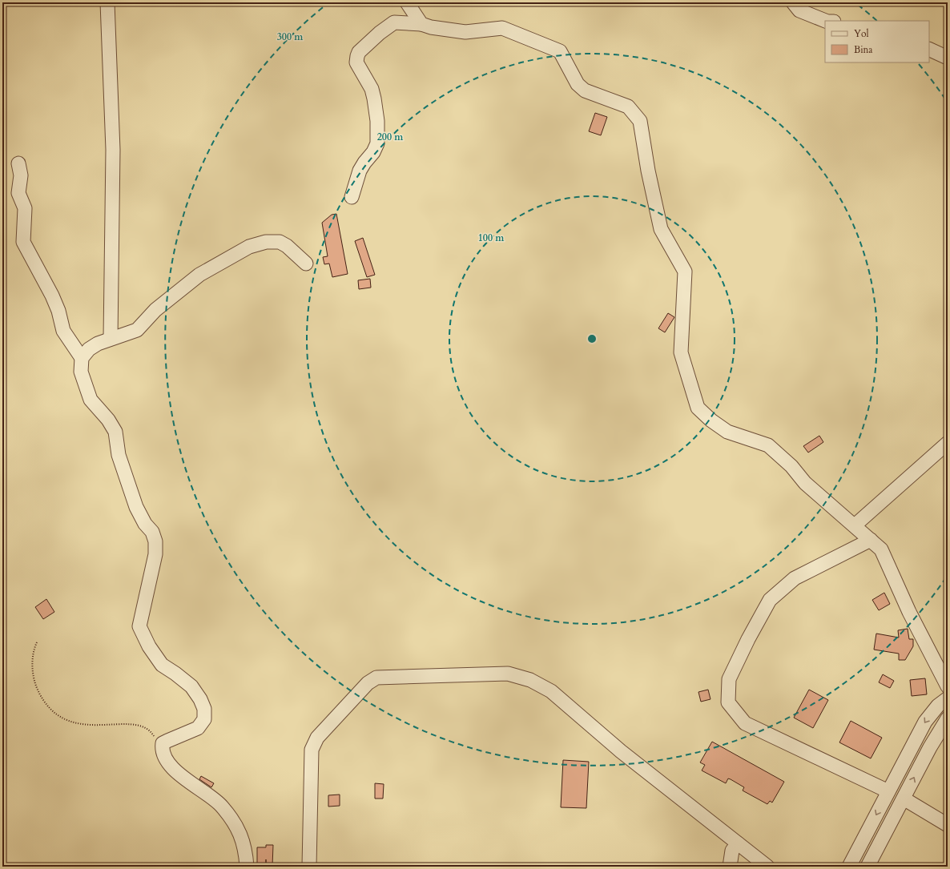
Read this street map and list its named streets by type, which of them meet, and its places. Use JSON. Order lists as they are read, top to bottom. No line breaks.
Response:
{"legend":["Yol","Bina"],"rings":["300 m","200 m","100 m"]}
